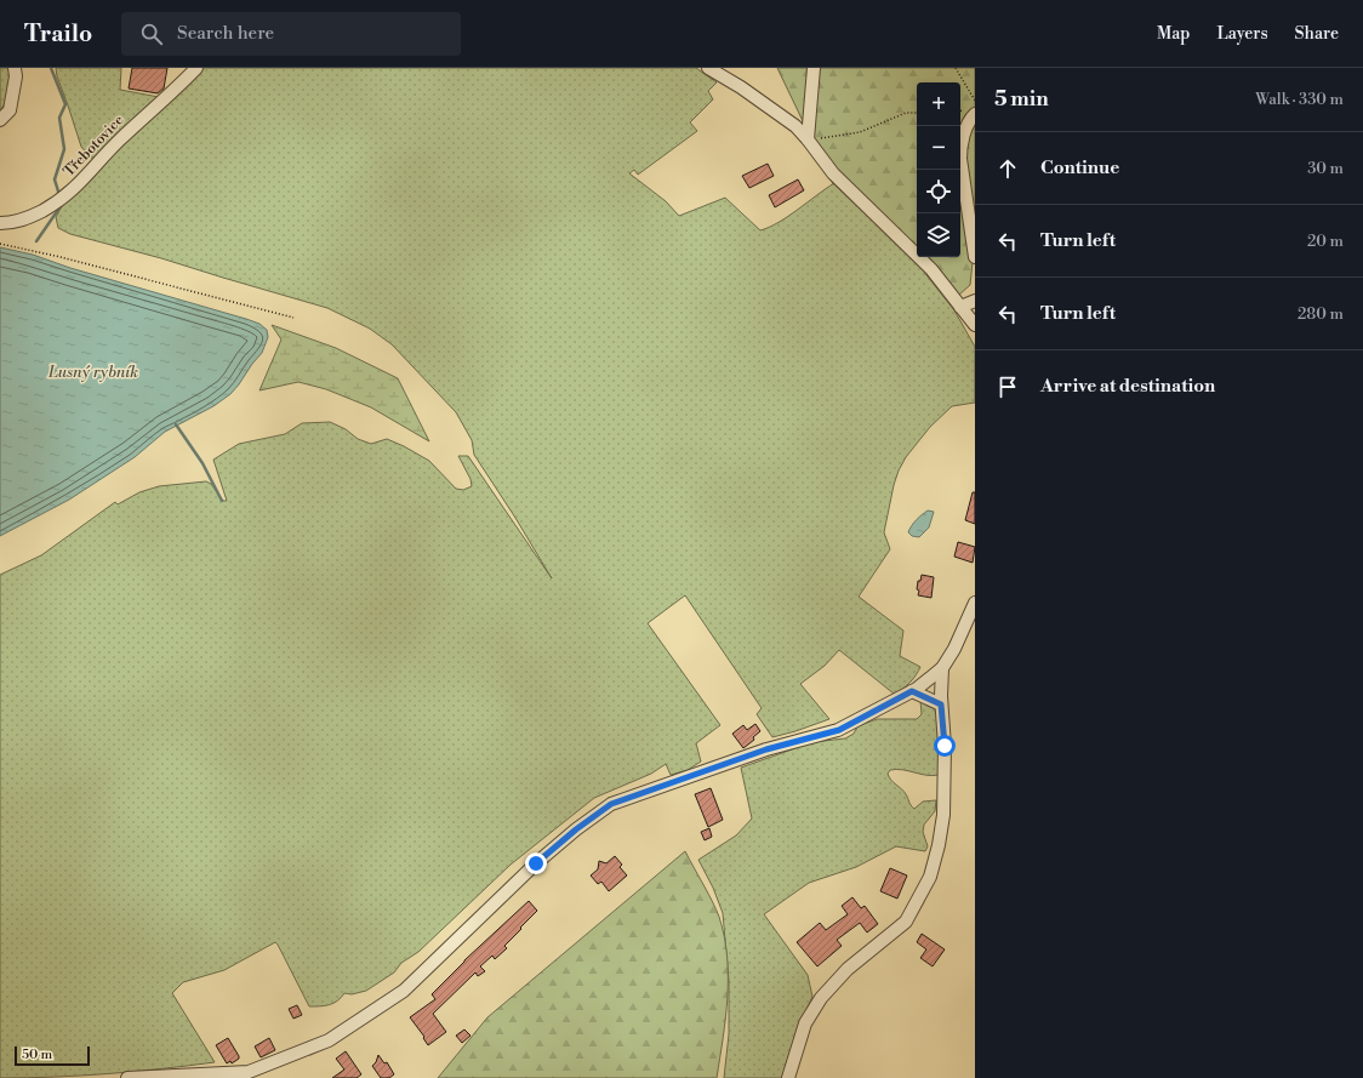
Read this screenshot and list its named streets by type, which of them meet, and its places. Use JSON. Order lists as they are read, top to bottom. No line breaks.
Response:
{"streets":{"street":["Třebotovice"]},"water":["Lusný rybník"],"scale_bar":"50 m","page":{"header":"Trailo","search":"Search here","nav":["Map","Layers","Share"],"heading":["5 min","Walk · 330 m"],"map_buttons":["+","−"],"list":[["Continue","30 m"],["Turn left","20 m"],["Turn left","280 m"],"Arrive at destination"],"scale":"50 m"}}
